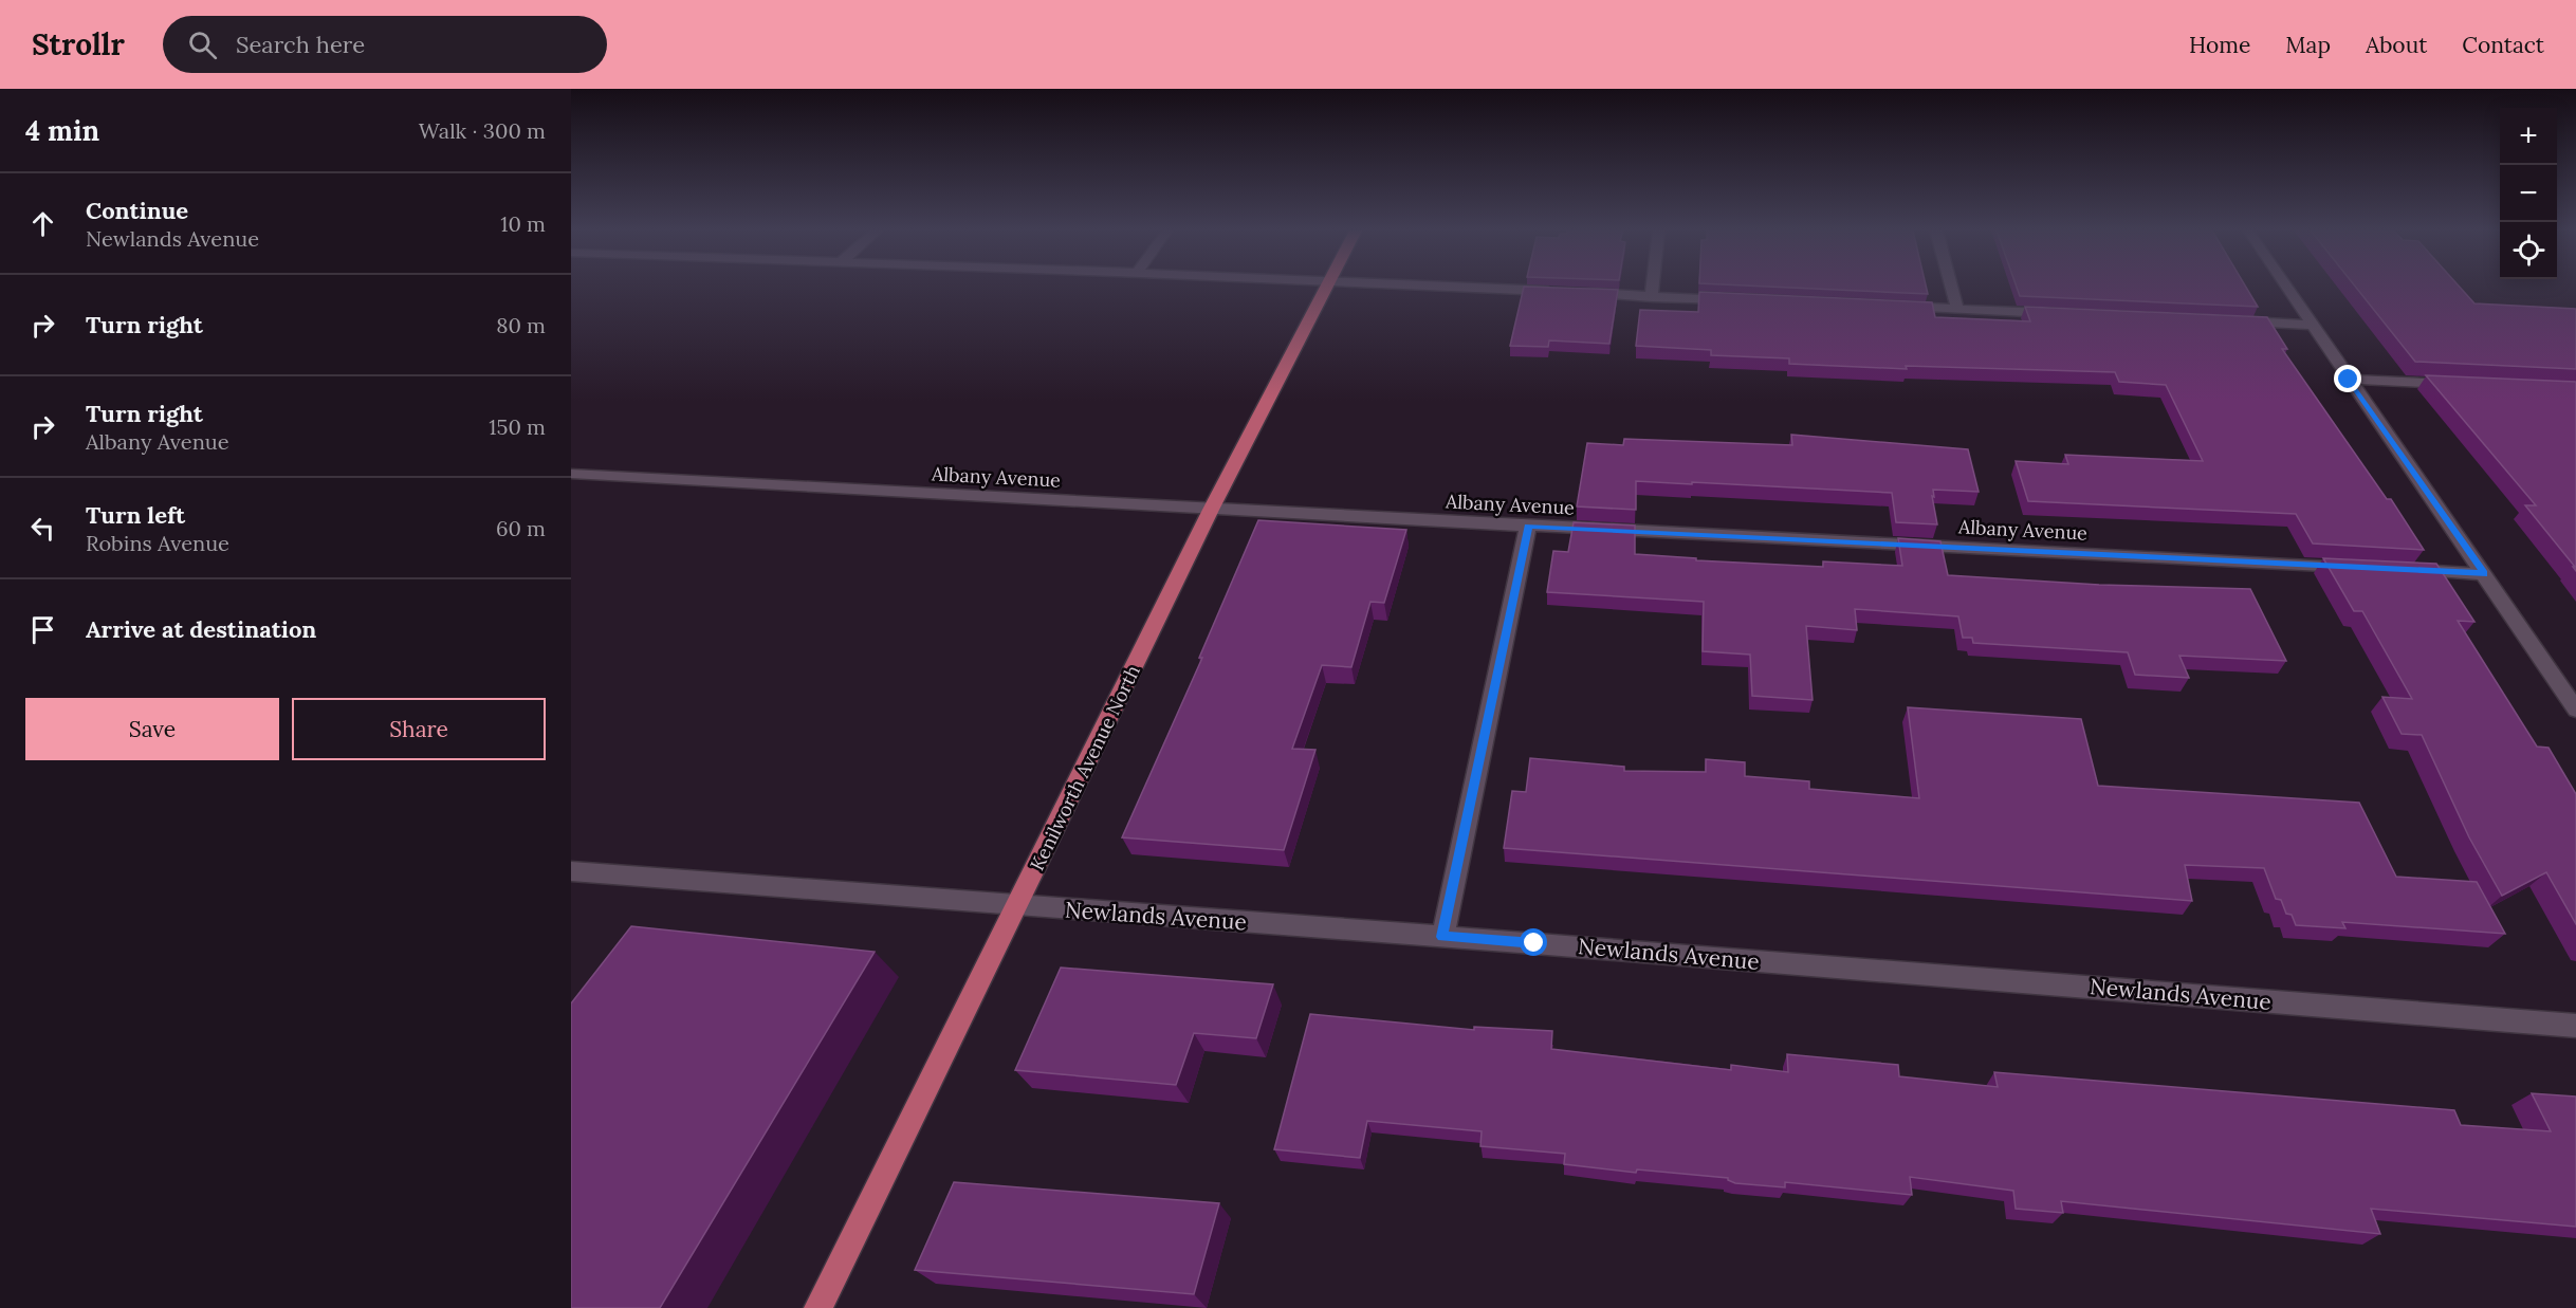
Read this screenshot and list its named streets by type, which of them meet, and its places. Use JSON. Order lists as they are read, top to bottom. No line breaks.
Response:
{"streets":{"main road":["Kenilworth Avenue North"],"street":["Albany Avenue","Newlands Avenue"]},"crossings":[["Albany Avenue","Kenilworth Avenue North"],["Kenilworth Avenue North","Newlands Avenue"]],"page":{"header":"Strollr","search":"Search here","nav":["Home","Map","About","Contact"],"heading":["4 min","Walk · 300 m"],"map_buttons":["+","−"],"list":[["Continue","Newlands Avenue","10 m"],["Turn right","80 m"],["Turn right","Albany Avenue","150 m"],["Turn left","Robins Avenue","60 m"],"Arrive at destination"],"buttons":["Save","Share"]}}
